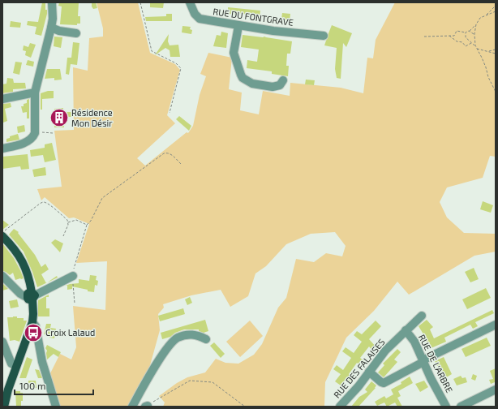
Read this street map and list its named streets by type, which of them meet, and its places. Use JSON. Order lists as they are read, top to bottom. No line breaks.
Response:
{"streets":{"street":["RUE DU FONTGRAVE","RUE DE L'ARBRE","RUE DES FALAISES"]},"crossings":[["RUE DE L'ARBRE","RUE DES FALAISES"]],"places":{"building":["Résidence Mon Désir"],"bus stop":["Croix Lalaud"]},"scale_bar":"100 m"}
